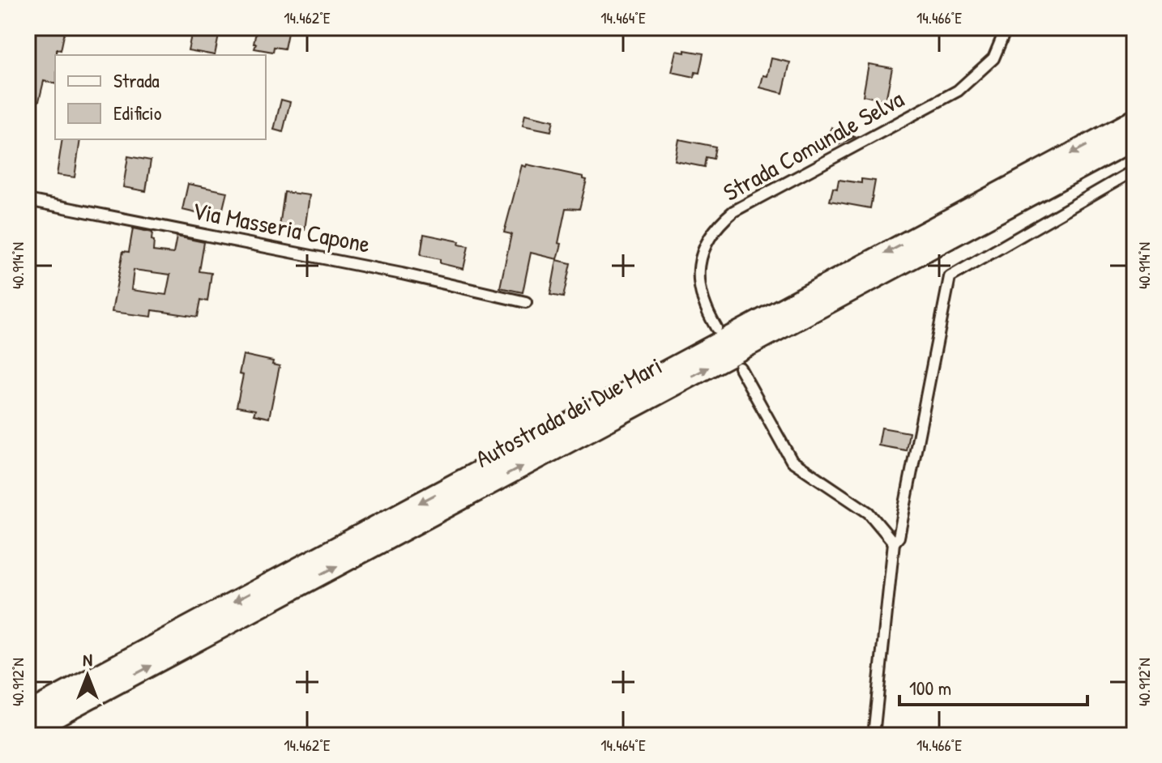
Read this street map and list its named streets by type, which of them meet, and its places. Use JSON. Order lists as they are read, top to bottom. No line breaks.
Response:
{"streets":{"highway":["Autostrada dei Due Mari"],"street":["Strada Comunale Selva","Via Masseria Capone"]},"legend":["Strada","Edificio"],"scale_bar":"100 m","north":"top","coordinates":["14.462°E","14.464°E","14.466°E","40.914°N","40.912°N"]}
